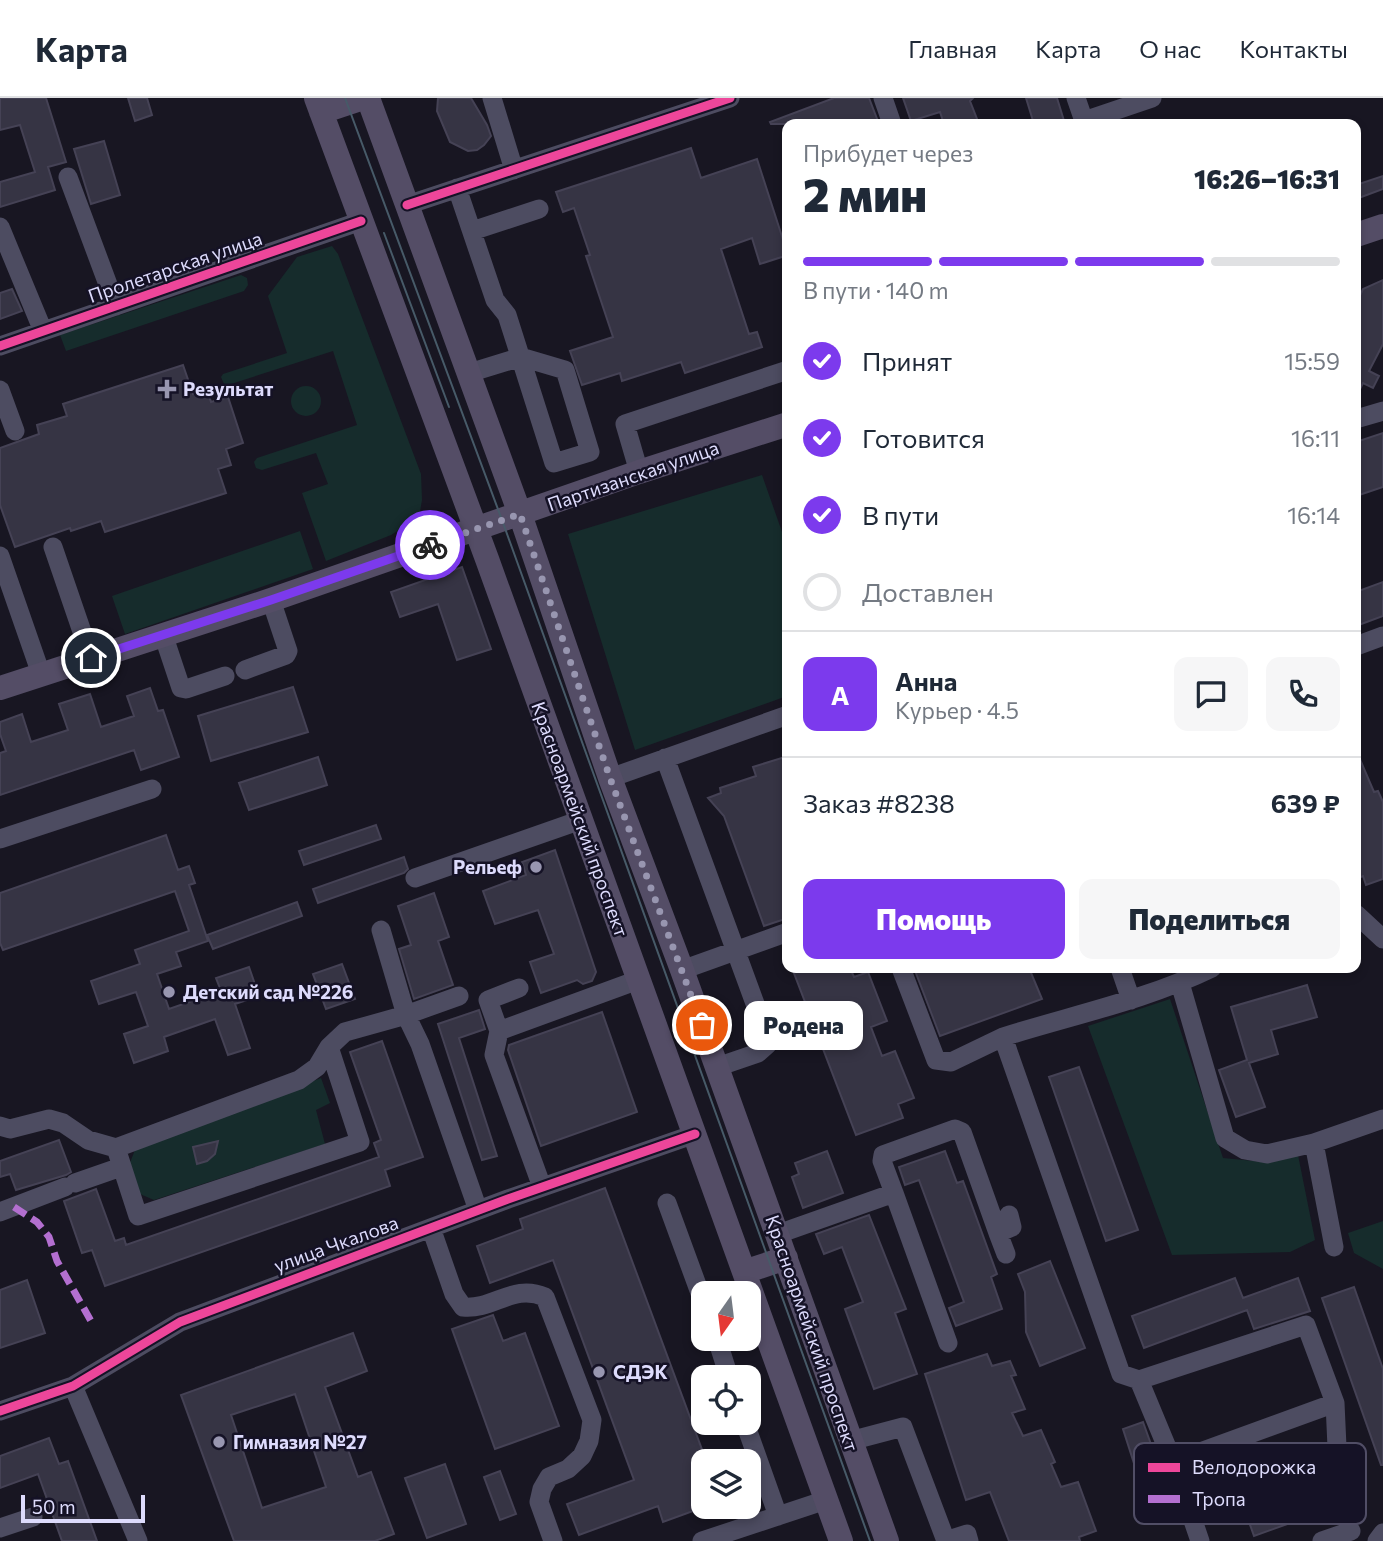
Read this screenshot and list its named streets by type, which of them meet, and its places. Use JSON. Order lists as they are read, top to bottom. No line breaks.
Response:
{"streets":{"main road":["Партизанская улица","Красноармейский проспект"],"street":["Пролетарская улица","улица Чкалова"]},"crossings":[["Пролетарская улица","Красноармейский проспект"],["Партизанская улица","Красноармейский проспект"],["Красноармейский проспект","улица Чкалова"]],"places":{"health":["Результат"],"other":["Рельеф","Детский сад №226","Родена","СДЭК","Гимназия №27"]},"legend":["Велодорожка","Тропа"],"scale_bar":"50 m","north":"bottom","page":{"header":"Карта","nav":["Главная","Карта","О нас","Контакты"],"heading":["2 мин","Прибудет через","16:26–16:31"],"panel":["Анна","Курьер · 4.5","Заказ #8238","639 ₽"],"bar":"В пути · 140 m","list":[["Принят","15:59"],["Готовится","16:11"],["В пути","16:14"],"Доставлен"],"round":"А","buttons":["Помощь","Поделиться"],"bubble":"Родена","scale":"50 m"}}
